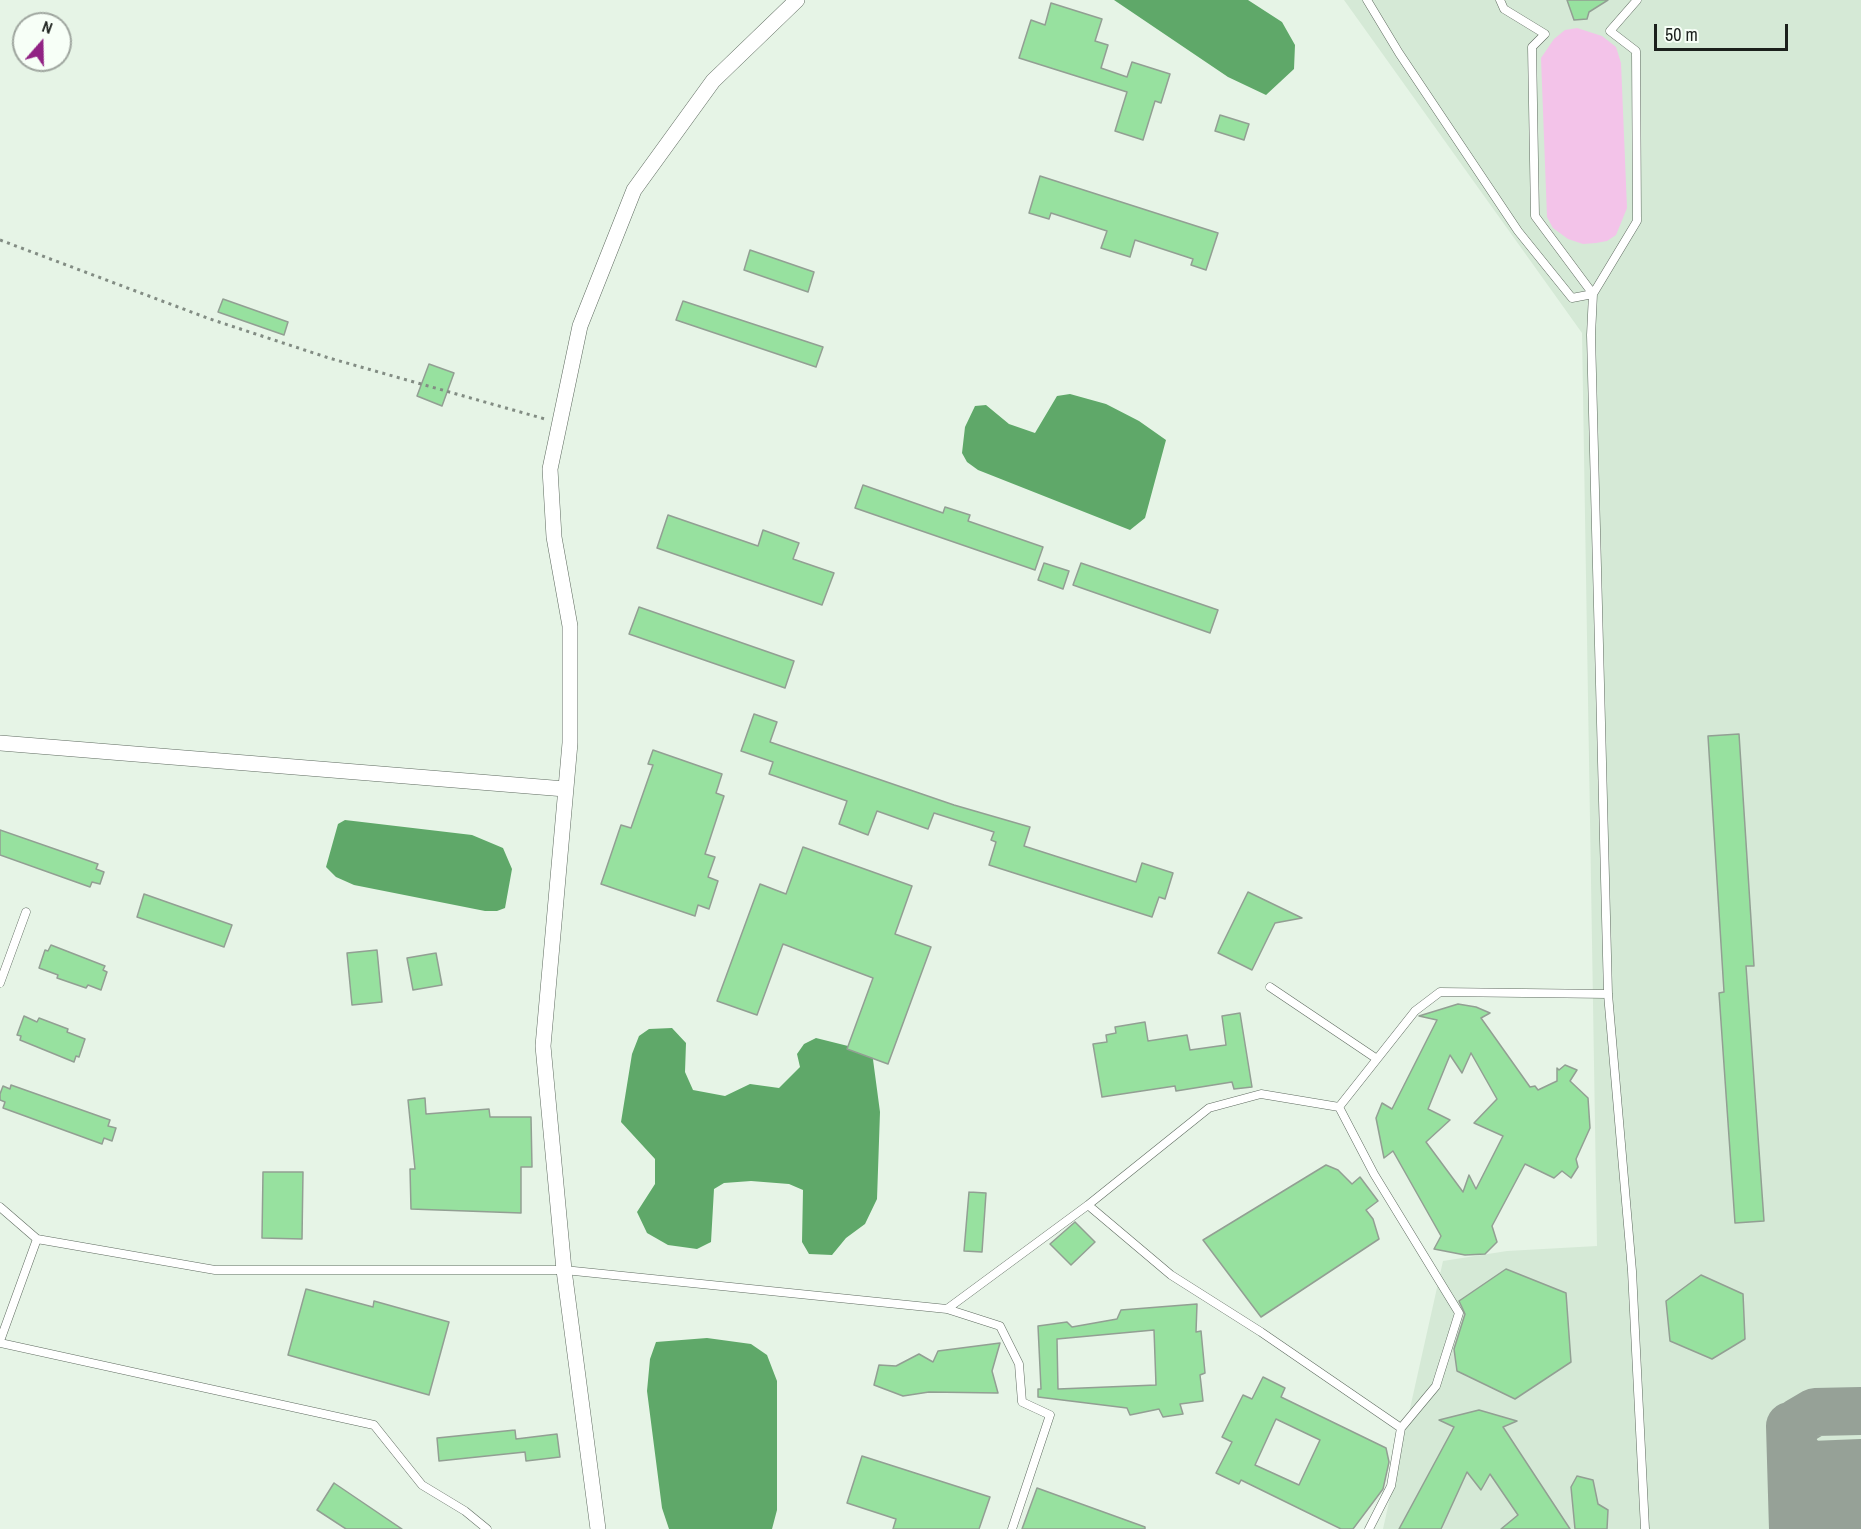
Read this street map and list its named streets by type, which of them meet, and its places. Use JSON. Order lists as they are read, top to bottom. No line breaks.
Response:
{"scale_bar":"50 m","north":"top"}
